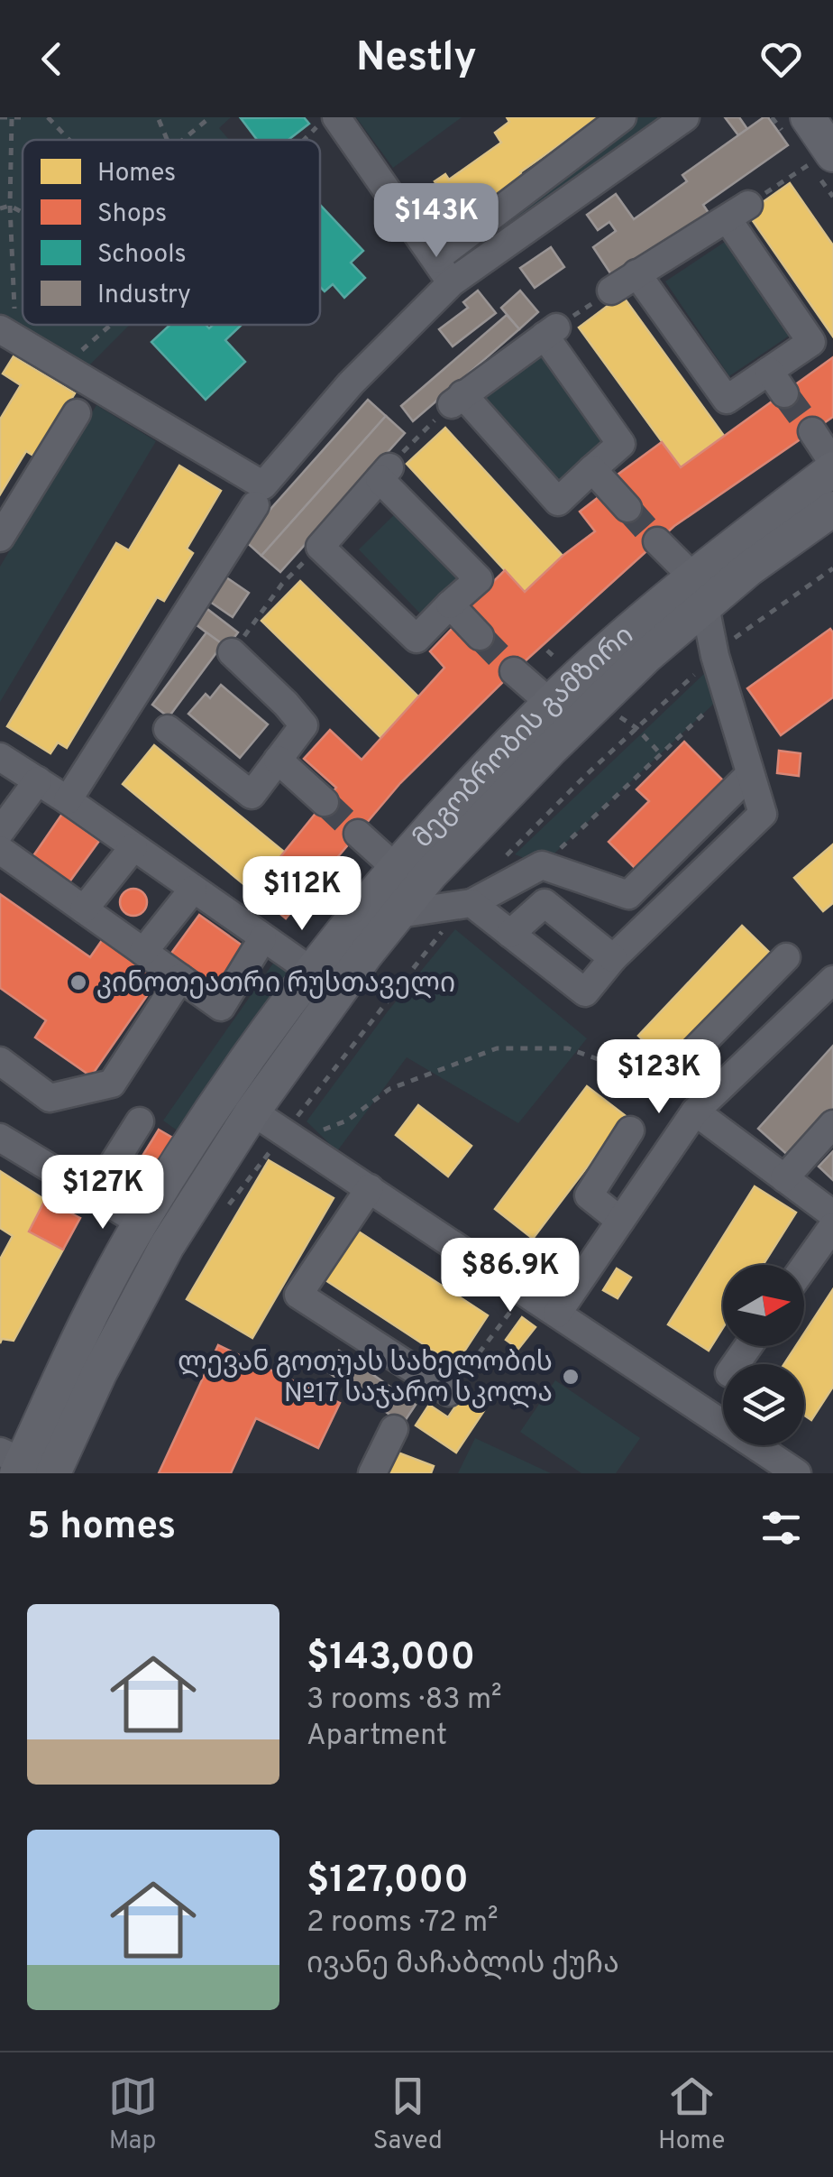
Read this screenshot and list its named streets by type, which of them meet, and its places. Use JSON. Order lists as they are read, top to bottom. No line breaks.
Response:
{"streets":{"main road":["მეგობრობის გამზირი"]},"places":["კინოთეათრი რუსთაველი","ლევან გოთუას სახელობის №17 საჯარო სკოლა"],"legend":["Homes","Shops","Schools","Industry"],"north":"right","page":{"header":"Nestly","price":["$143K","$112K","$123K","$127K","$86.9K"],"heading":"5 homes","list":[{"name":"$143,000","note":"3 rooms · 83 m² · Apartment"},{"name":"$127,000","note":"2 rooms · 72 m² · ივანე მაჩაბლის ქუჩა"}],"tabs":["Map","Saved","Home"]}}
